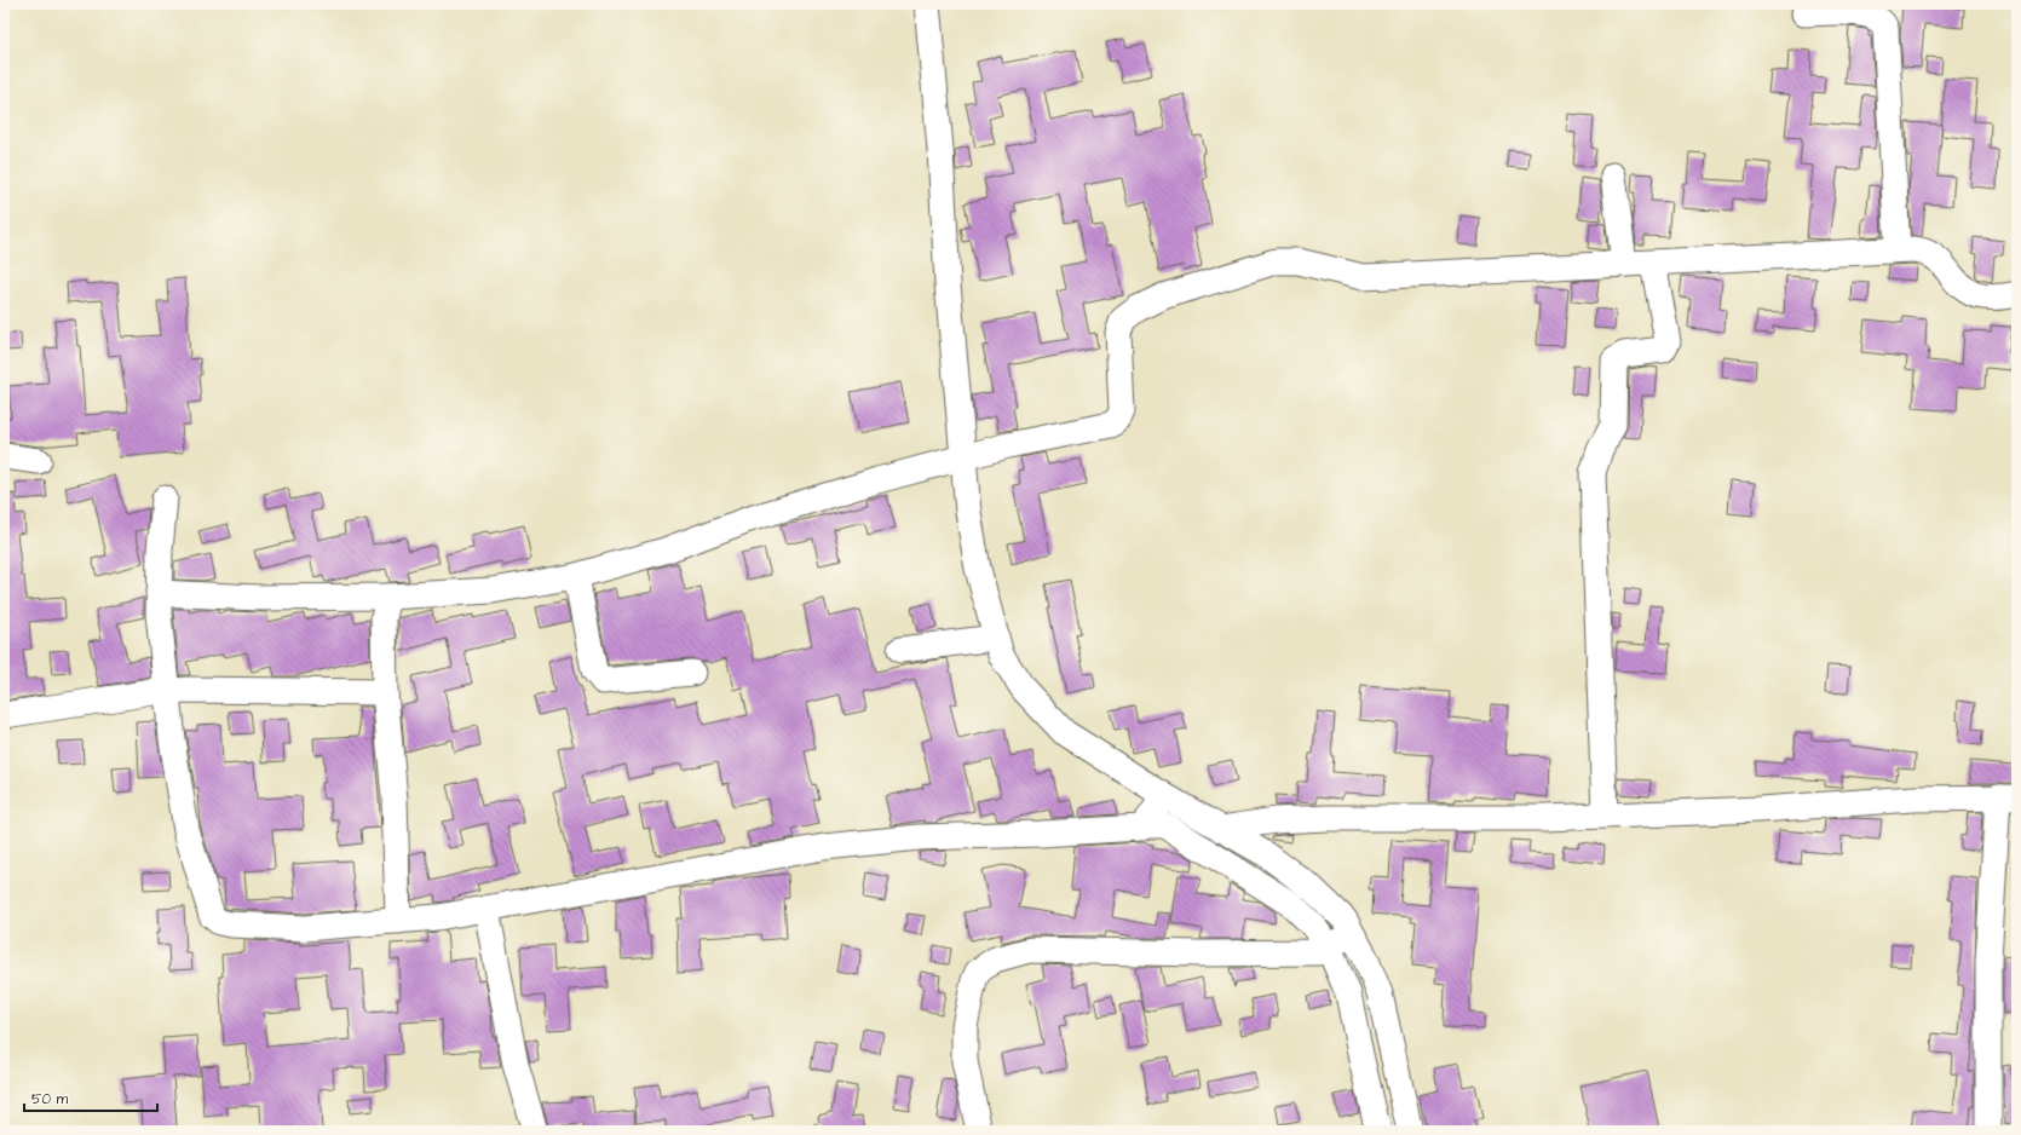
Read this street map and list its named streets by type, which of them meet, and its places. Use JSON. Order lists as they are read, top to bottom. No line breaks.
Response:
{"scale_bar":"50 m"}
